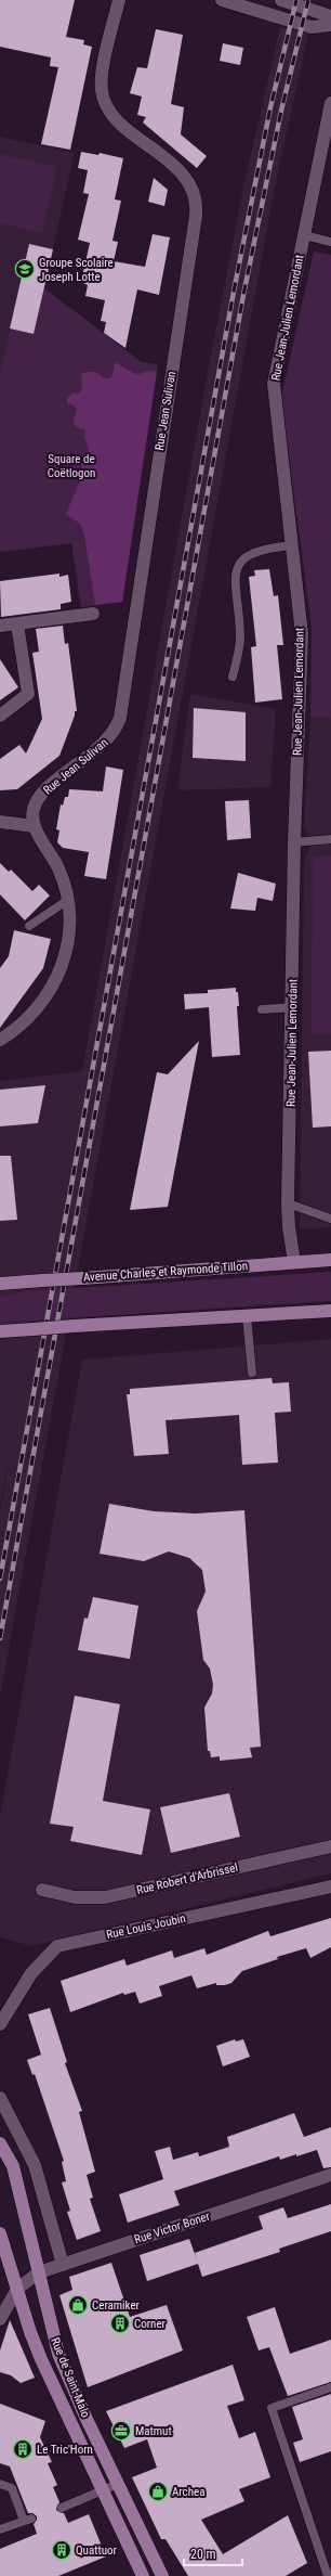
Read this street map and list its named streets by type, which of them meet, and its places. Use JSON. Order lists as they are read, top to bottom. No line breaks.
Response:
{"streets":{"main road":["Avenue Charles et Raymonde Tillon","Rue de Saint-Malo"],"street":["Rue Jean-Julien Lemordant","Rue Jean Sulivan","Rue Robert d'Arbrissel","Rue Louis Joubin","Rue Victor Boner"]},"crossings":[["Rue Jean-Julien Lemordant","Avenue Charles et Raymonde Tillon"],["Rue Victor Boner","Rue de Saint-Malo"]],"parks":["Square de Coëtlogon"],"places":{"school or university":["Groupe Scolaire Joseph Lotte"],"shop":["Ceramiker","Archea"],"building":["Corner","Le Tric'Horn","Quattuor"],"office":["Matmut"]},"scale_bar":"20 m"}
